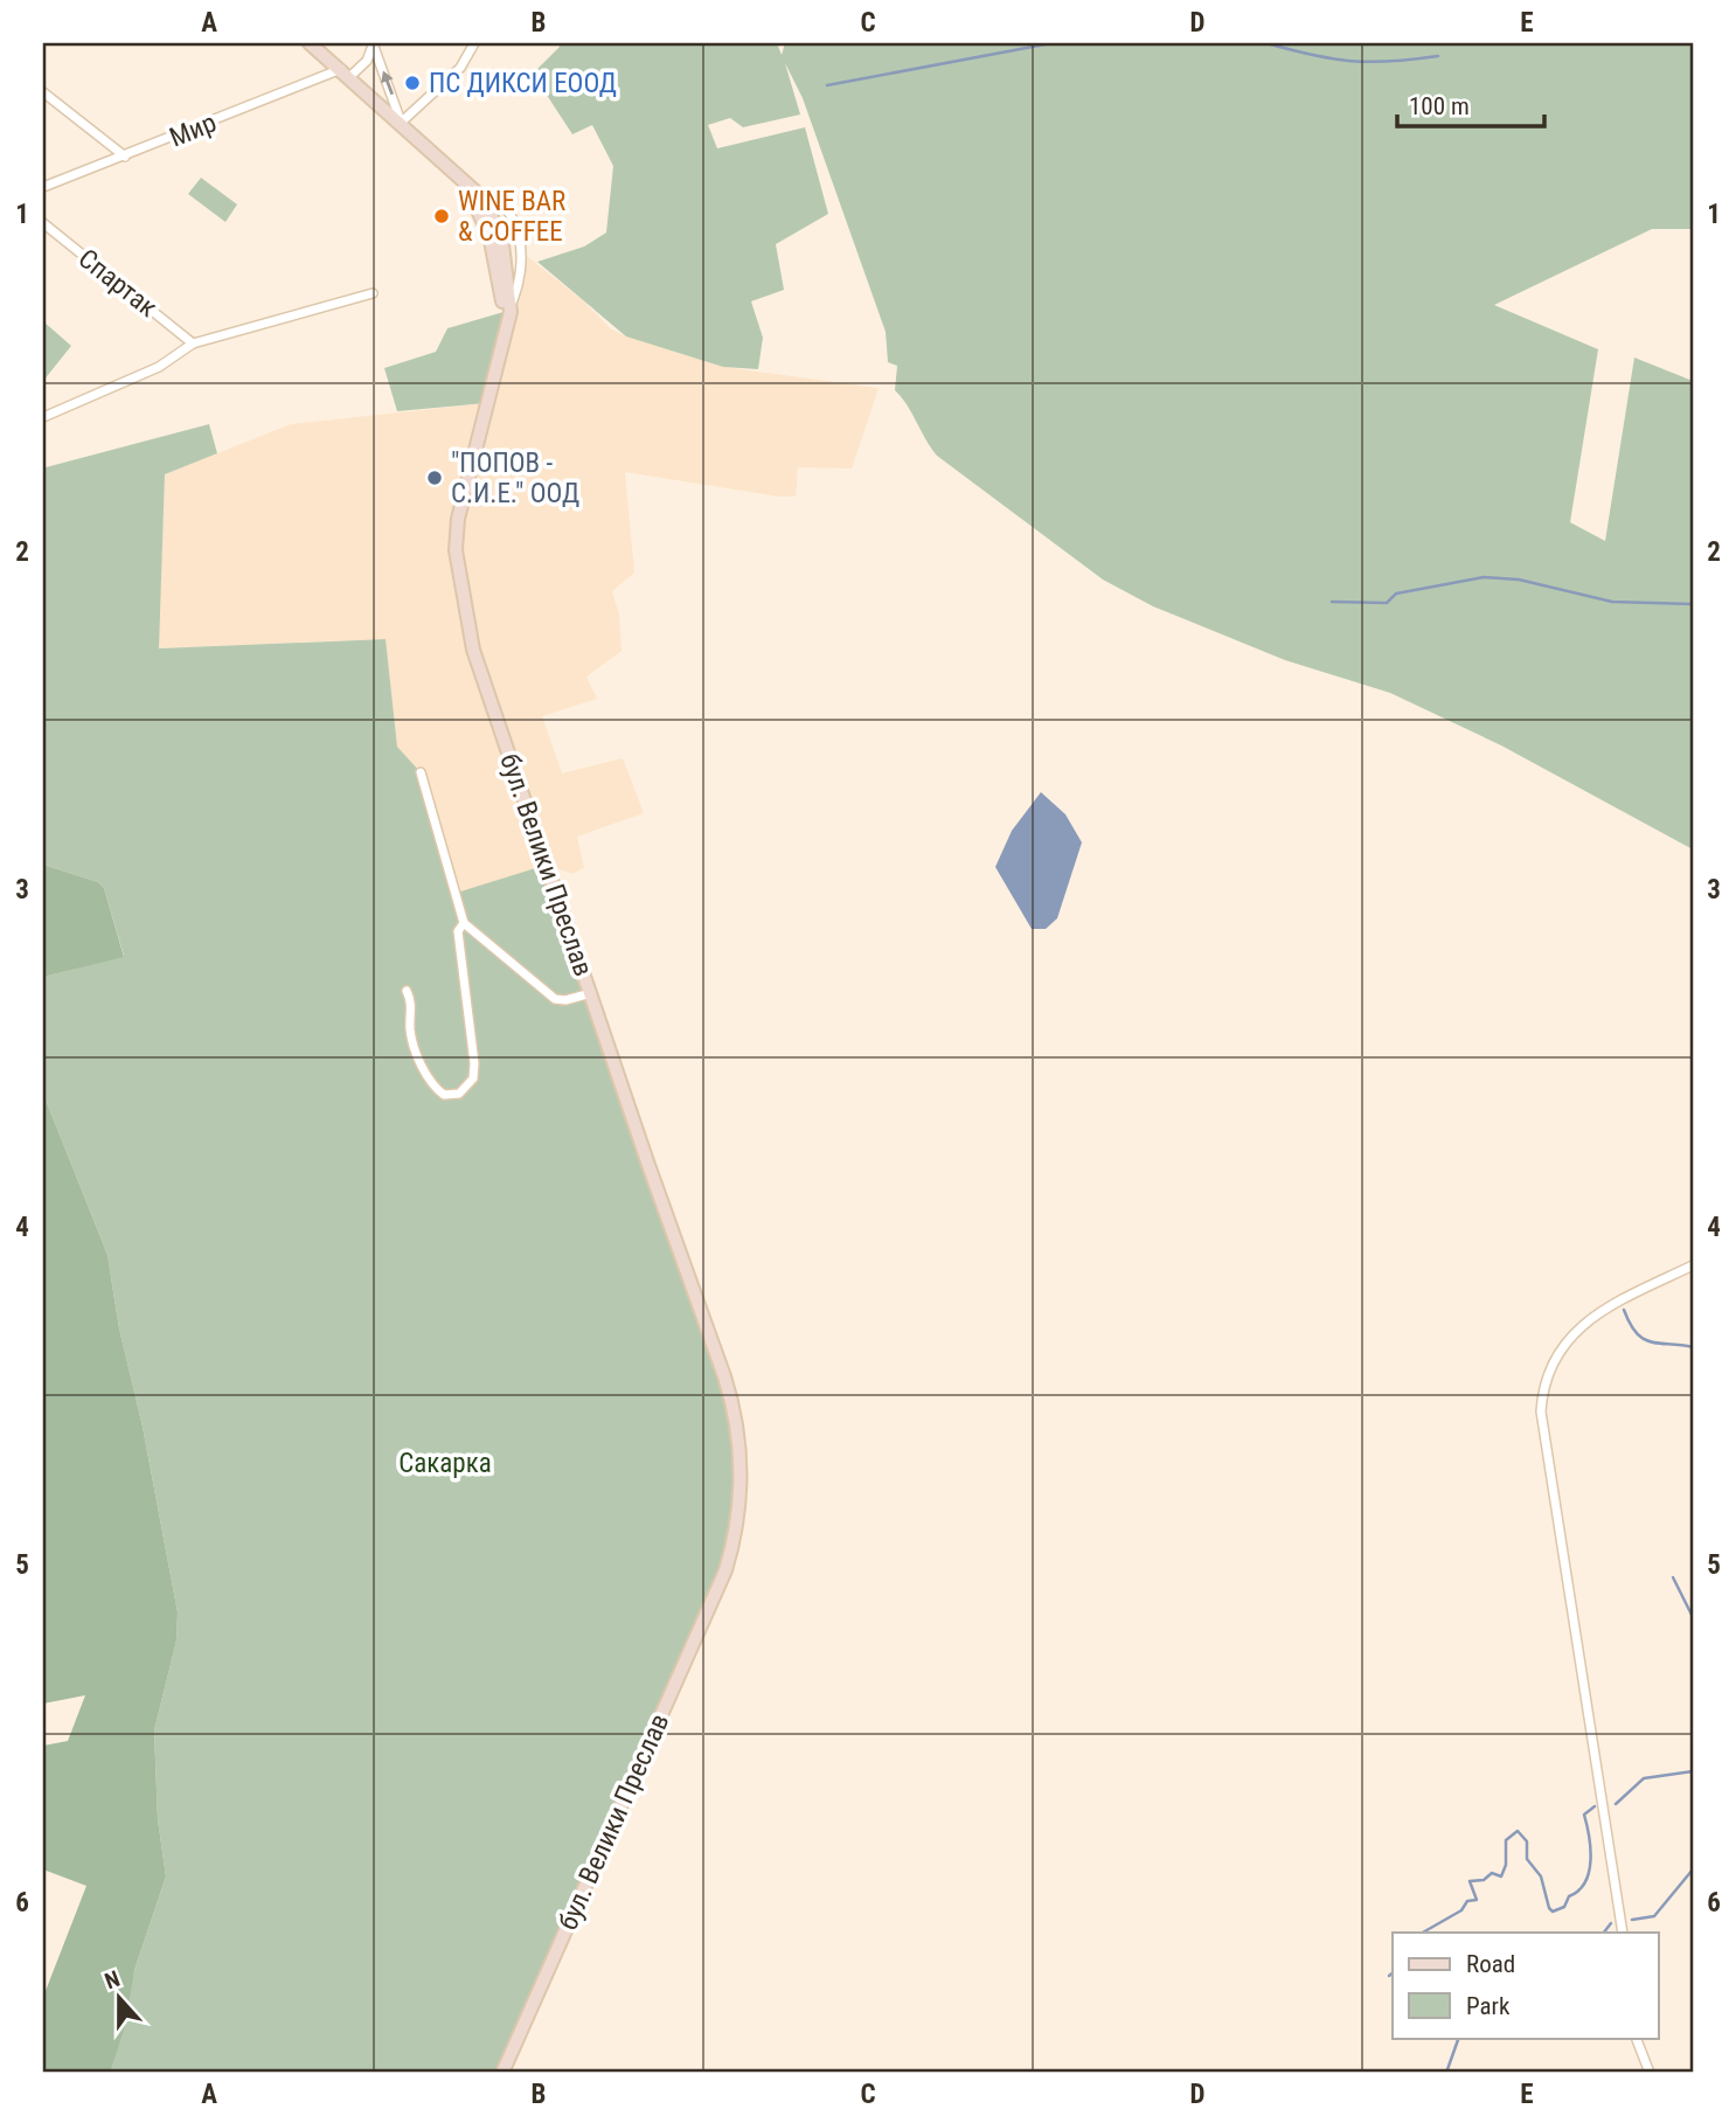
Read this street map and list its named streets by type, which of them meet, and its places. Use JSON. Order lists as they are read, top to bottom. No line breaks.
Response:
{"streets":{"main road":["бул. Велики Преслав"],"street":["Мир","Спартак"]},"crossings":[["Мир","бул. Велики Преслав"]],"parks":["Сакарка"],"places":["ПС ДИКСИ ЕООД","WINE BAR & COFFEE","\"ПОПОВ - С.И.Е.\" ООД"],"legend":["Road","Park"],"scale_bar":"100 m","north":"top","grid":{"columns":["A","B","C","D","E"],"rows":["1","2","3","4","5","6"]}}
